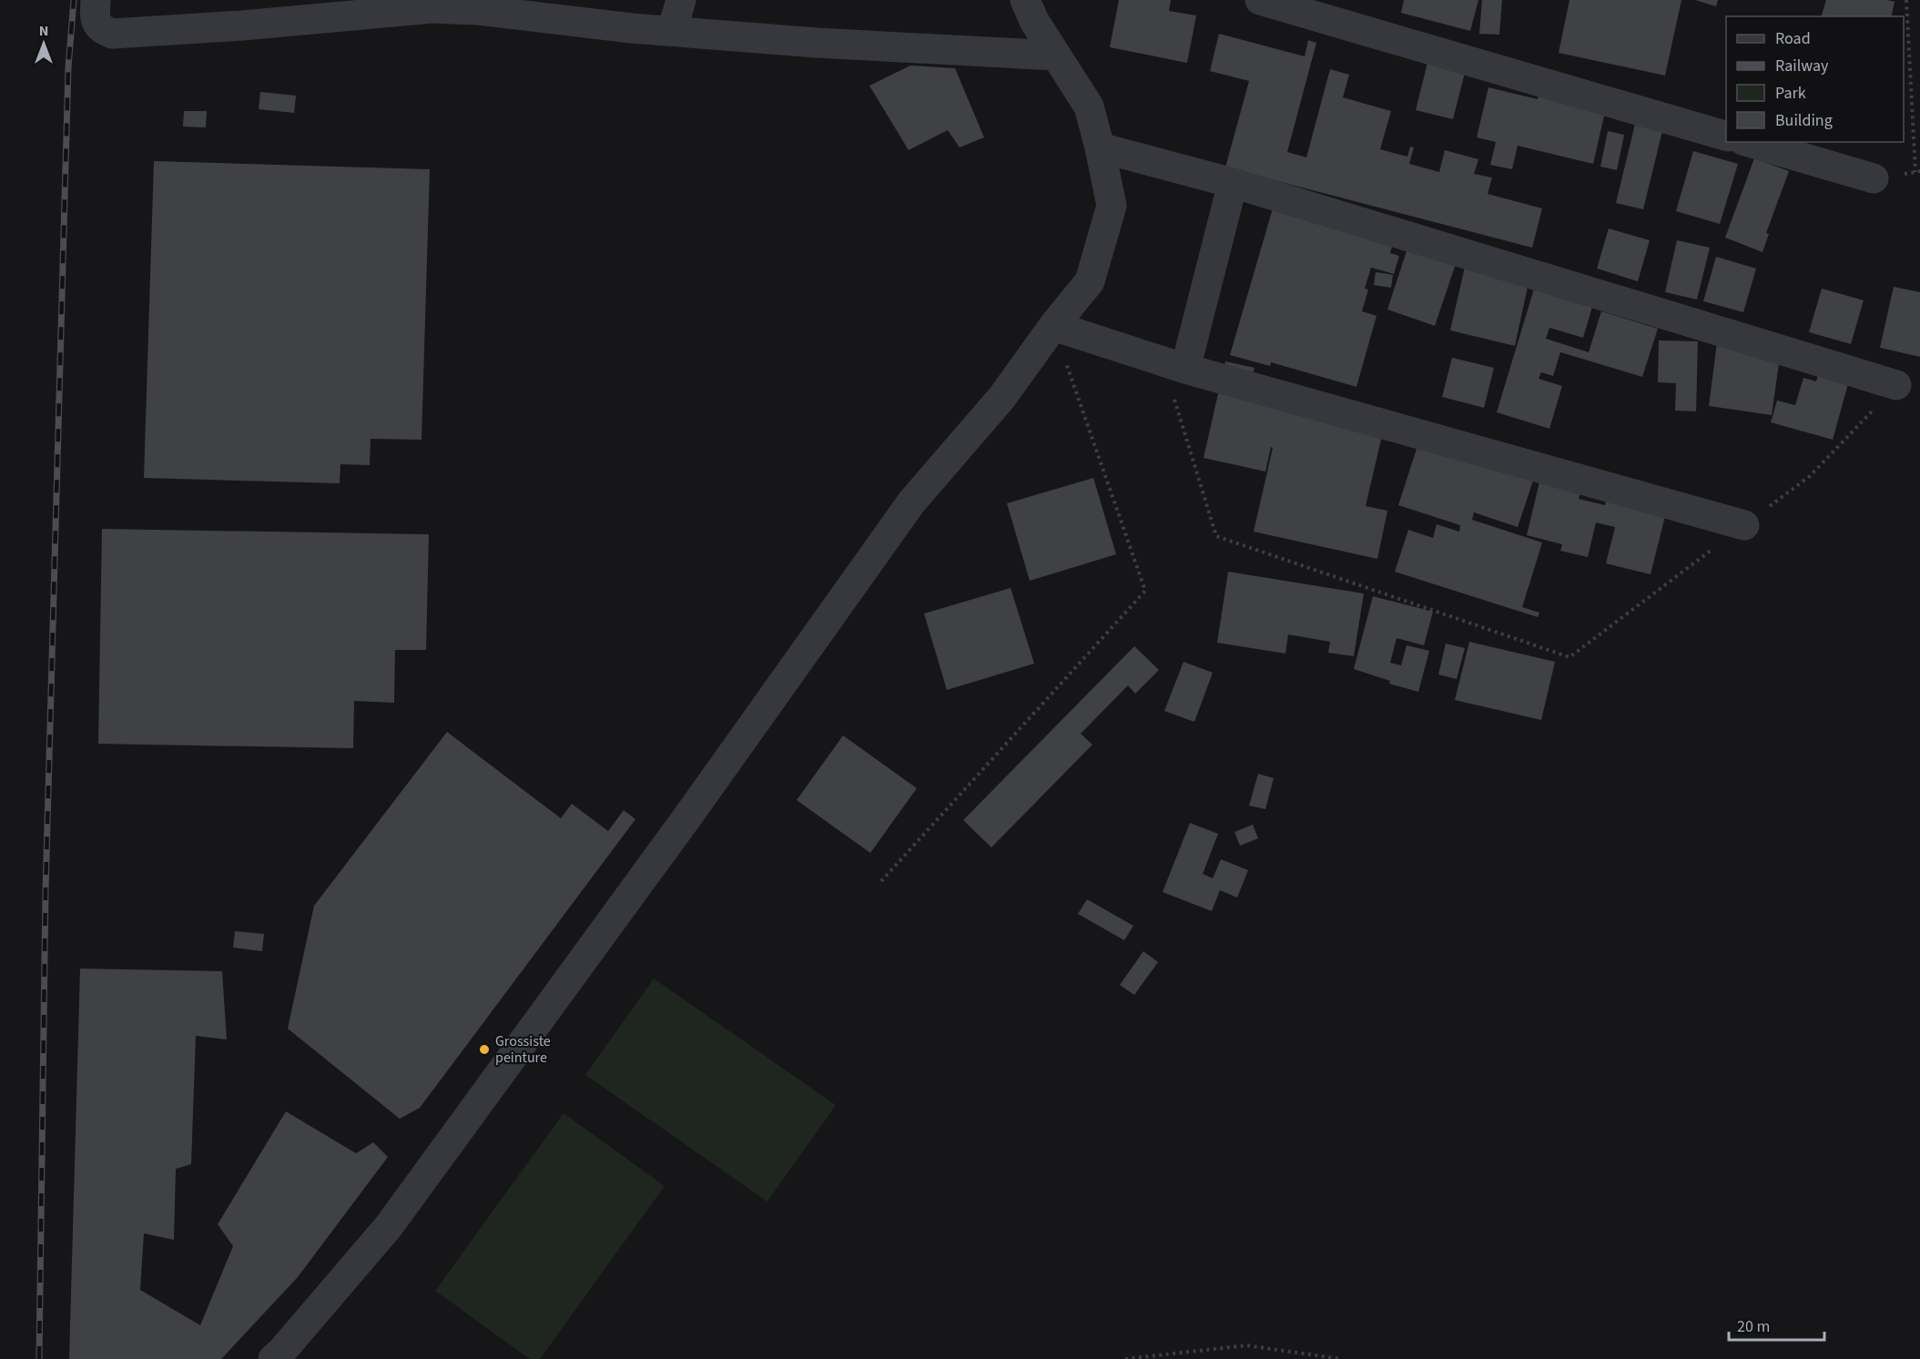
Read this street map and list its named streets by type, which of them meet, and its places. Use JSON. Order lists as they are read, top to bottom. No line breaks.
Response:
{"places":["Grossiste peinture"],"legend":["Road","Railway","Park","Building"],"scale_bar":"20 m","north":"top"}
